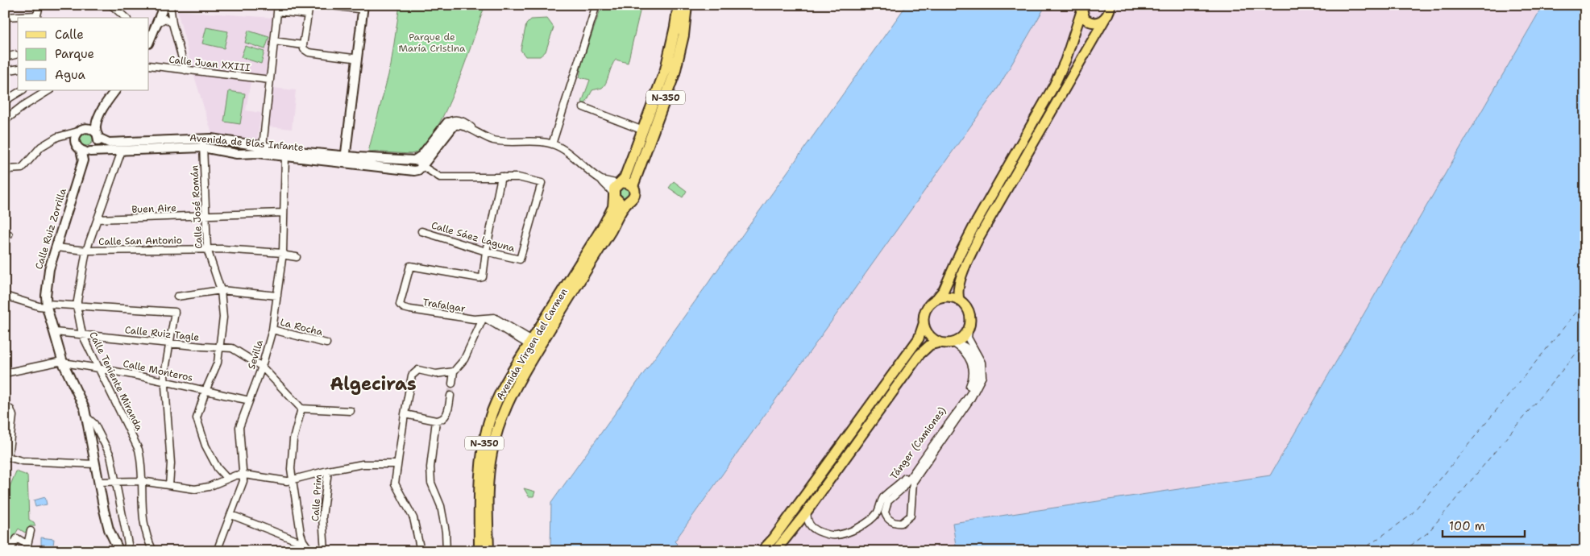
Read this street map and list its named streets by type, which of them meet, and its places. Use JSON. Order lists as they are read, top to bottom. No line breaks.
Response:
{"streets":{"highway":["N-350","Avenida Virgen del Carmen"],"main road":["Avenida de Blas Infante","Calle Ruiz Zorrilla"],"street":["Calle Juan XXIII","Calle José Román","Buen Aire","Calle Sáez Laguna","Calle San Antonio","Trafalgar","La Rocha","Calle Ruiz Tagle","Sevilla","Calle Monteros","Calle Teniente Miranda","Tánger (Camiones)","Calle Prim"]},"crossings":[["N-350","Avenida Virgen del Carmen"],["Avenida de Blas Infante","Calle José Román"],["Avenida de Blas Infante","Calle Ruiz Zorrilla"],["Avenida de Blas Infante","Sevilla"],["Avenida de Blas Infante","Calle Teniente Miranda"],["Calle José Román","Buen Aire"],["Calle José Román","Calle San Antonio"],["Calle José Román","Calle Ruiz Tagle"],["Calle José Román","Calle Monteros"],["Buen Aire","Sevilla"],["Buen Aire","Calle Teniente Miranda"],["Calle Ruiz Zorrilla","Calle San Antonio"],["Calle Ruiz Zorrilla","Calle Ruiz Tagle"],["Calle Ruiz Zorrilla","Calle Monteros"],["Calle Sáez Laguna","Trafalgar"],["Calle San Antonio","Sevilla"],["Calle San Antonio","Calle Teniente Miranda"],["Trafalgar","Avenida Virgen del Carmen"],["La Rocha","Sevilla"],["Calle Ruiz Tagle","Sevilla"],["Calle Ruiz Tagle","Calle Teniente Miranda"],["Sevilla","Calle Monteros"],["Calle Monteros","Calle Teniente Miranda"]],"districts":["Algeciras"],"parks":["Parque de María Cristina"],"legend":["Calle","Parque","Agua"],"scale_bar":"100 m"}
